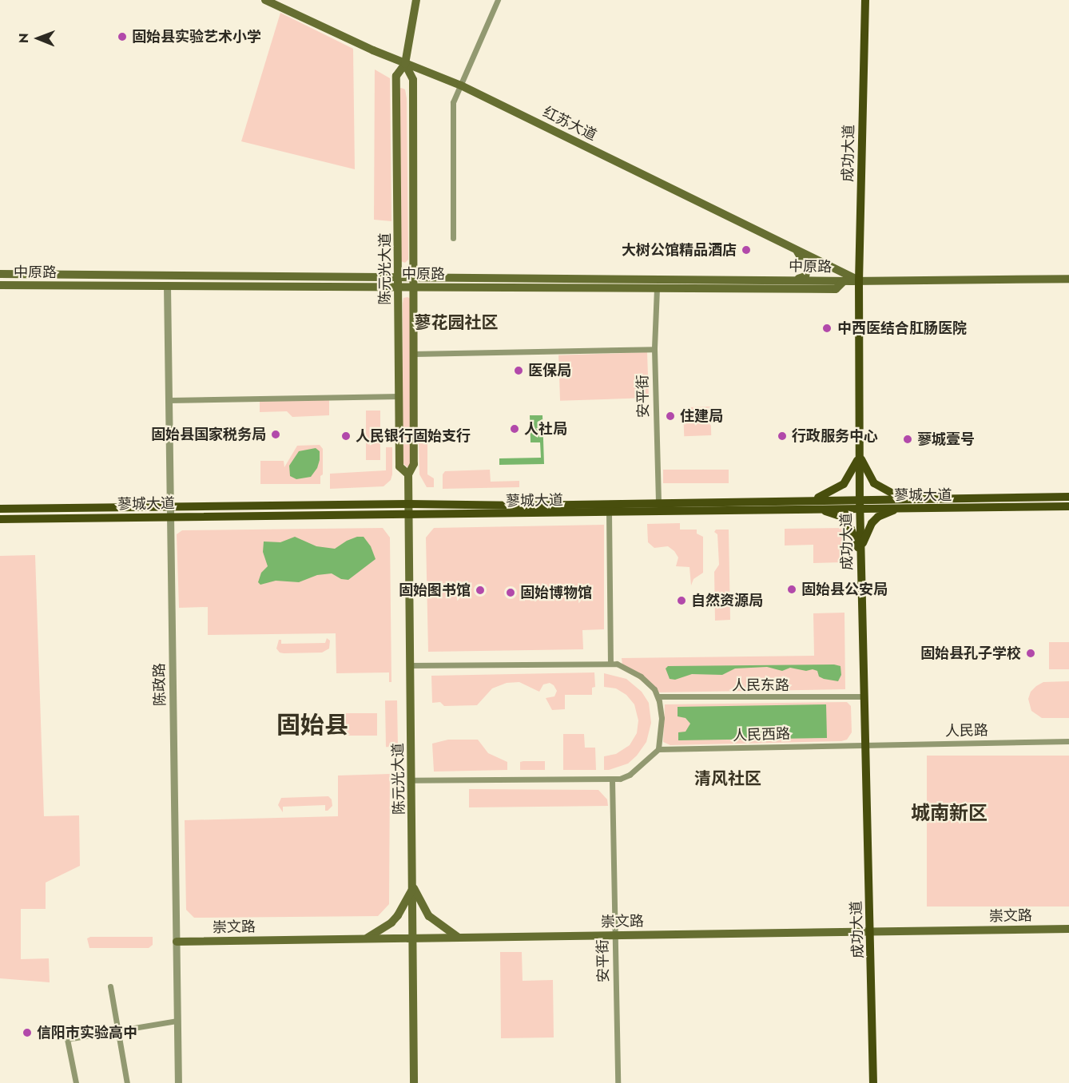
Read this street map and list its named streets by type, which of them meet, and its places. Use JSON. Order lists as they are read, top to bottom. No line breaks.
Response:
{"streets":{"main road":["红苏大道","成功大道","中原路","陈元光大道","蓼城大道","崇文路"],"street":["安平街","陈政路","人民东路","人民路","人民西路"]},"crossings":[["红苏大道","成功大道"],["红苏大道","中原路"],["红苏大道","陈元光大道"],["成功大道","中原路"],["成功大道","蓼城大道"],["成功大道","人民东路"],["成功大道","人民路"],["成功大道","人民西路"],["成功大道","崇文路"],["中原路","陈元光大道"],["中原路","安平街"],["中原路","陈政路"],["陈元光大道","蓼城大道"],["陈元光大道","崇文路"],["安平街","蓼城大道"],["安平街","崇文路"],["蓼城大道","陈政路"],["陈政路","崇文路"],["人民路","人民西路"]],"districts":["蓼花园社区","固始县","清风社区","城南新区"],"places":["固始县实验艺术小学","大树公馆精品酒店","中西医结合肛肠医院","医保局","住建局","人社局","固始县国家税务局","人民银行固始支行","行政服务中心","蓼城壹号","固始县公安局","固始图书馆","固始博物馆","自然资源局","固始县孔子学校","信阳市实验高中"],"north":"left"}
